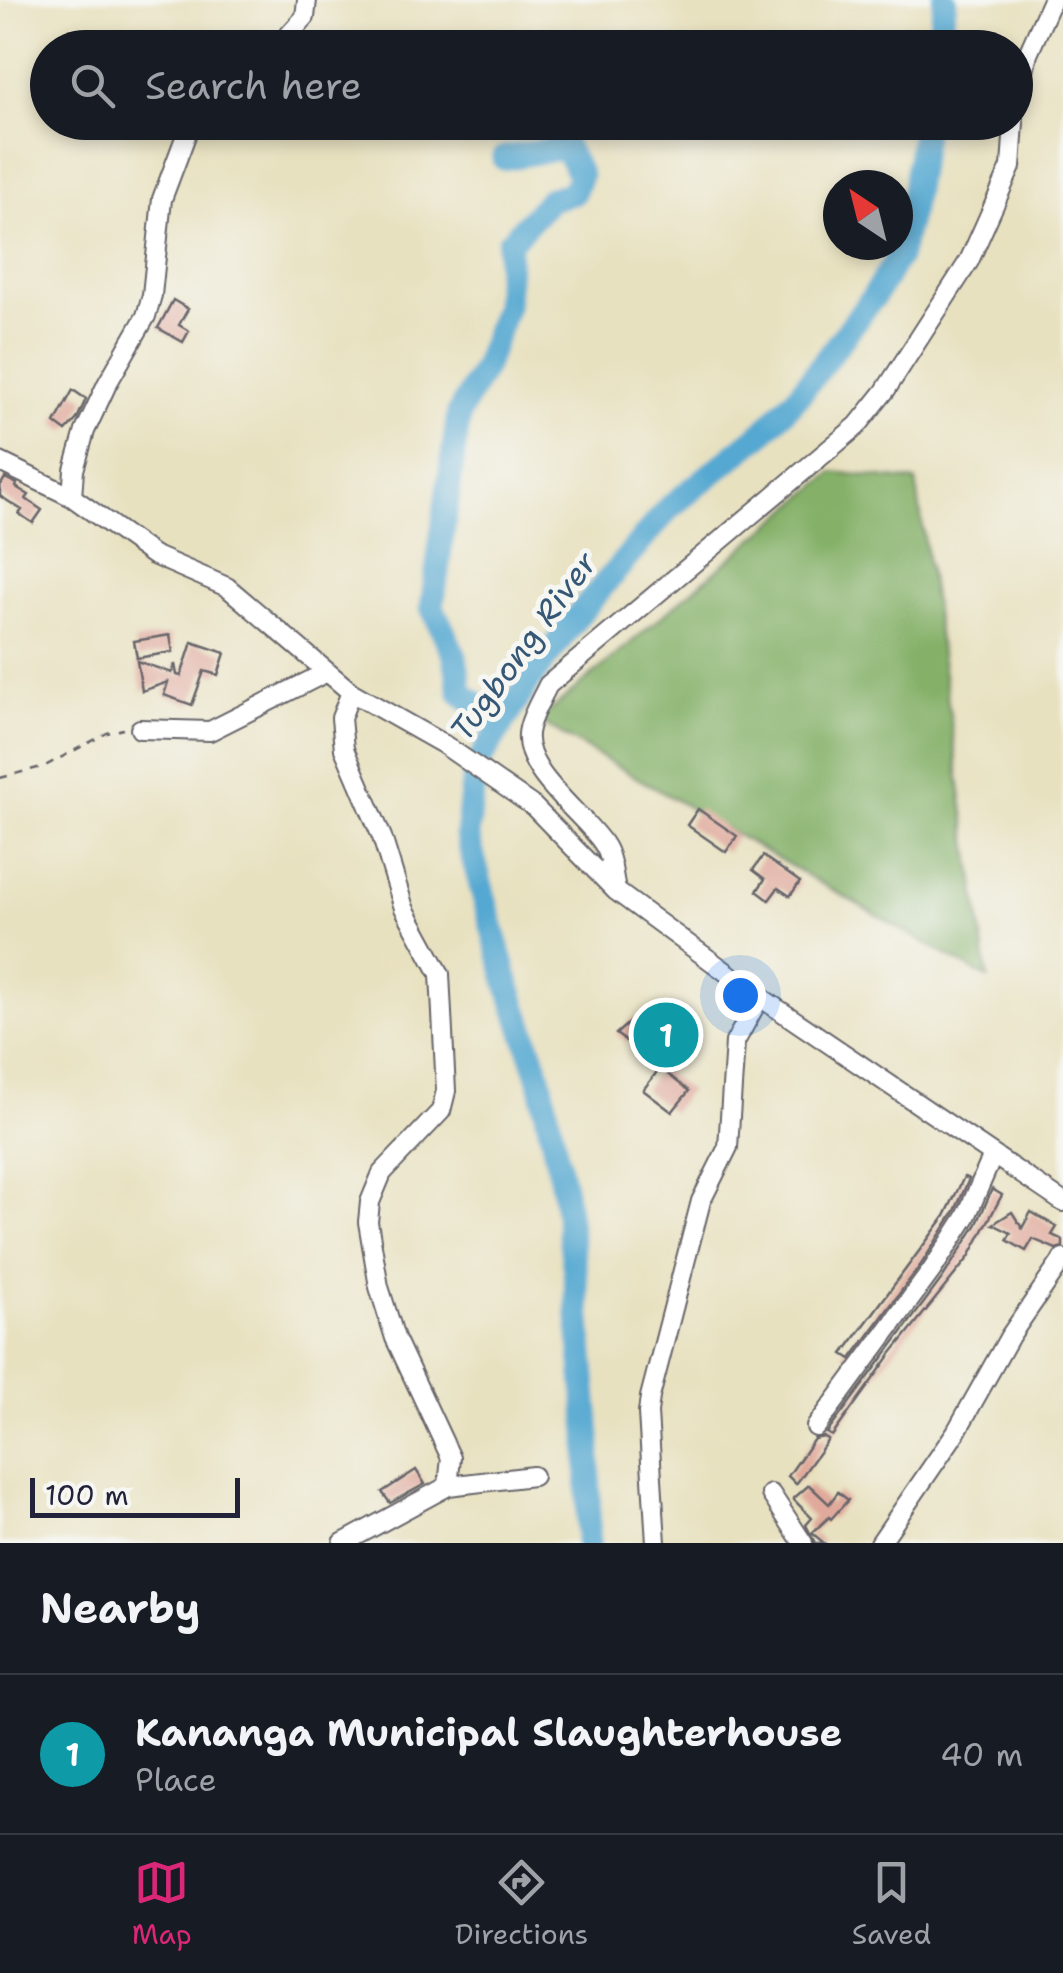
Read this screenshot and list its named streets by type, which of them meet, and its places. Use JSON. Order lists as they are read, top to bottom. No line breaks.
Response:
{"water":["Tugbong River"],"scale_bar":"100 m","north":"top left","page":{"search":"Search here","pins":"1","scale":"100 m","heading":"Nearby","list":[{"mark":"1","name":"Kananga Municipal Slaughterhouse","note":"Place","value":"40 m"}],"nav":["Map","Directions","Saved"]}}
